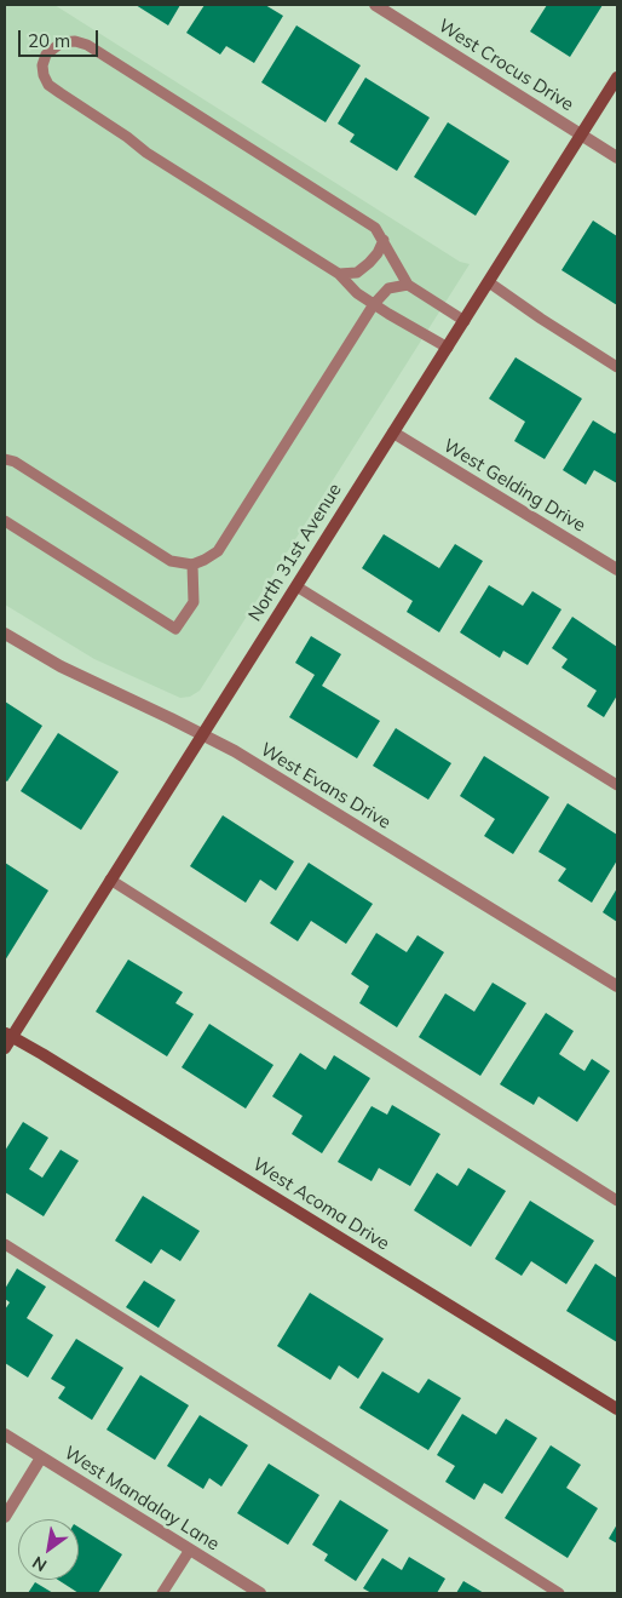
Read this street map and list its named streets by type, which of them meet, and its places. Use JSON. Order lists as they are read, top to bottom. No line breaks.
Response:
{"streets":{"street":["West Crocus Drive","West Gelding Drive","North 31st Avenue","West Evans Drive","West Acoma Drive","West Mandalay Lane"]},"crossings":[["West Crocus Drive","North 31st Avenue"],["West Gelding Drive","North 31st Avenue"],["North 31st Avenue","West Evans Drive"],["North 31st Avenue","West Acoma Drive"]],"scale_bar":"20 m","north":"bottom left"}
